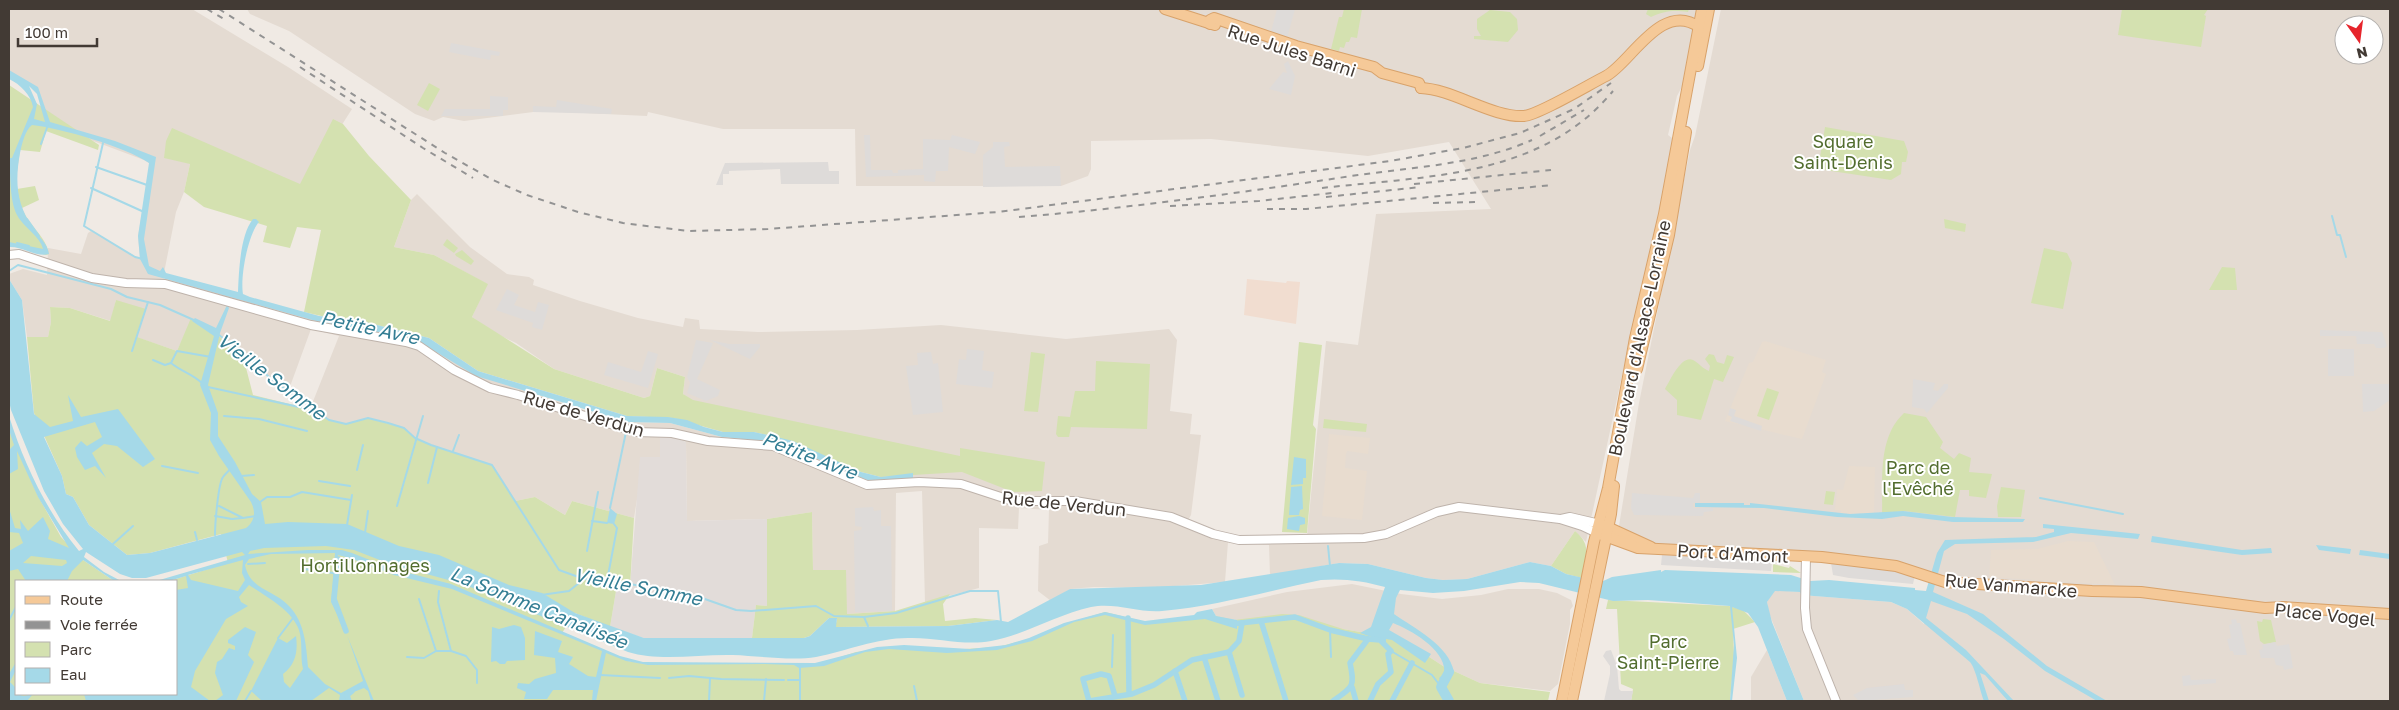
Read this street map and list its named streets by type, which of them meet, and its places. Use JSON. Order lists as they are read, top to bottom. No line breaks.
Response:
{"streets":{"main road":["Rue Jules Barni","Boulevard d'Alsace-Lorraine","Port d'Amont","Rue Vanmarcke","Place Vogel"],"street":["Rue de Verdun"]},"crossings":[["Rue Jules Barni","Boulevard d'Alsace-Lorraine"],["Boulevard d'Alsace-Lorraine","Rue de Verdun"],["Boulevard d'Alsace-Lorraine","Port d'Amont"],["Rue de Verdun","Port d'Amont"],["Port d'Amont","Rue Vanmarcke"],["Rue Vanmarcke","Place Vogel"]],"water":["Petite Avre","Vieille Somme","La Somme Canalisée"],"parks":["Square Saint-Denis","Parc de l'Evêché","Hortillonnages","Parc Saint-Pierre"],"legend":["Route","Voie ferrée","Parc","Eau"],"scale_bar":"100 m","north":"bottom"}
